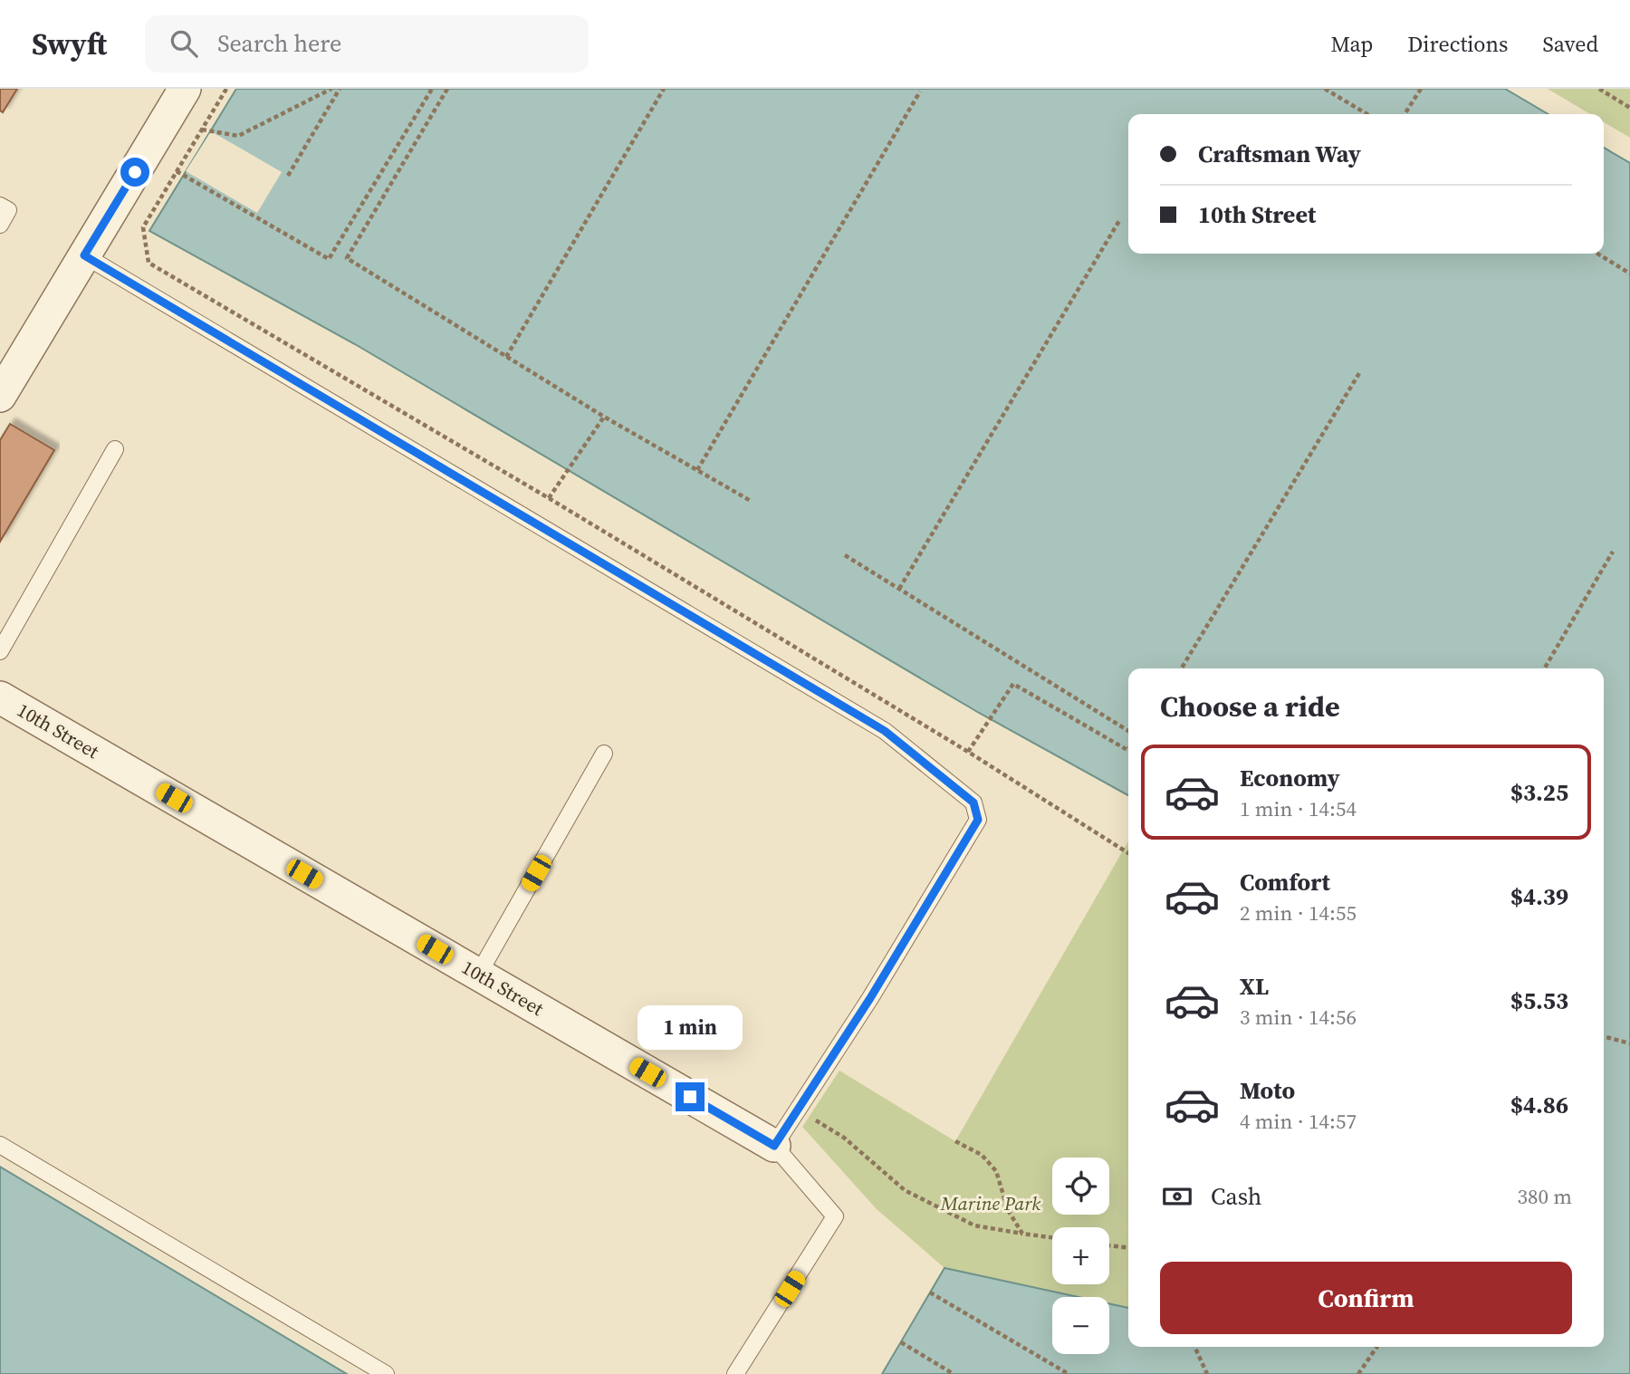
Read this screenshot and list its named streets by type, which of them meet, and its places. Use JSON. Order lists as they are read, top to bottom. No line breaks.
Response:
{"streets":{"street":["10th Street"]},"parks":["Marine Park"],"page":{"header":"Swyft","search":"Search here","nav":["Map","Directions","Saved"],"banner":["Craftsman Way","10th Street"],"heading":"Choose a ride","list":[{"name":"Economy","note":"1 min · 14:54","value":"$3.25"},{"name":"Comfort","note":"2 min · 14:55","value":"$4.39"},{"name":"XL","note":"3 min · 14:56","value":"$5.53"},{"name":"Moto","note":"4 min · 14:57","value":"$4.86"}],"bubble":"1 min","map_buttons":["+","−"],"pay":["Cash","380 m"],"buttons":"Confirm"}}
